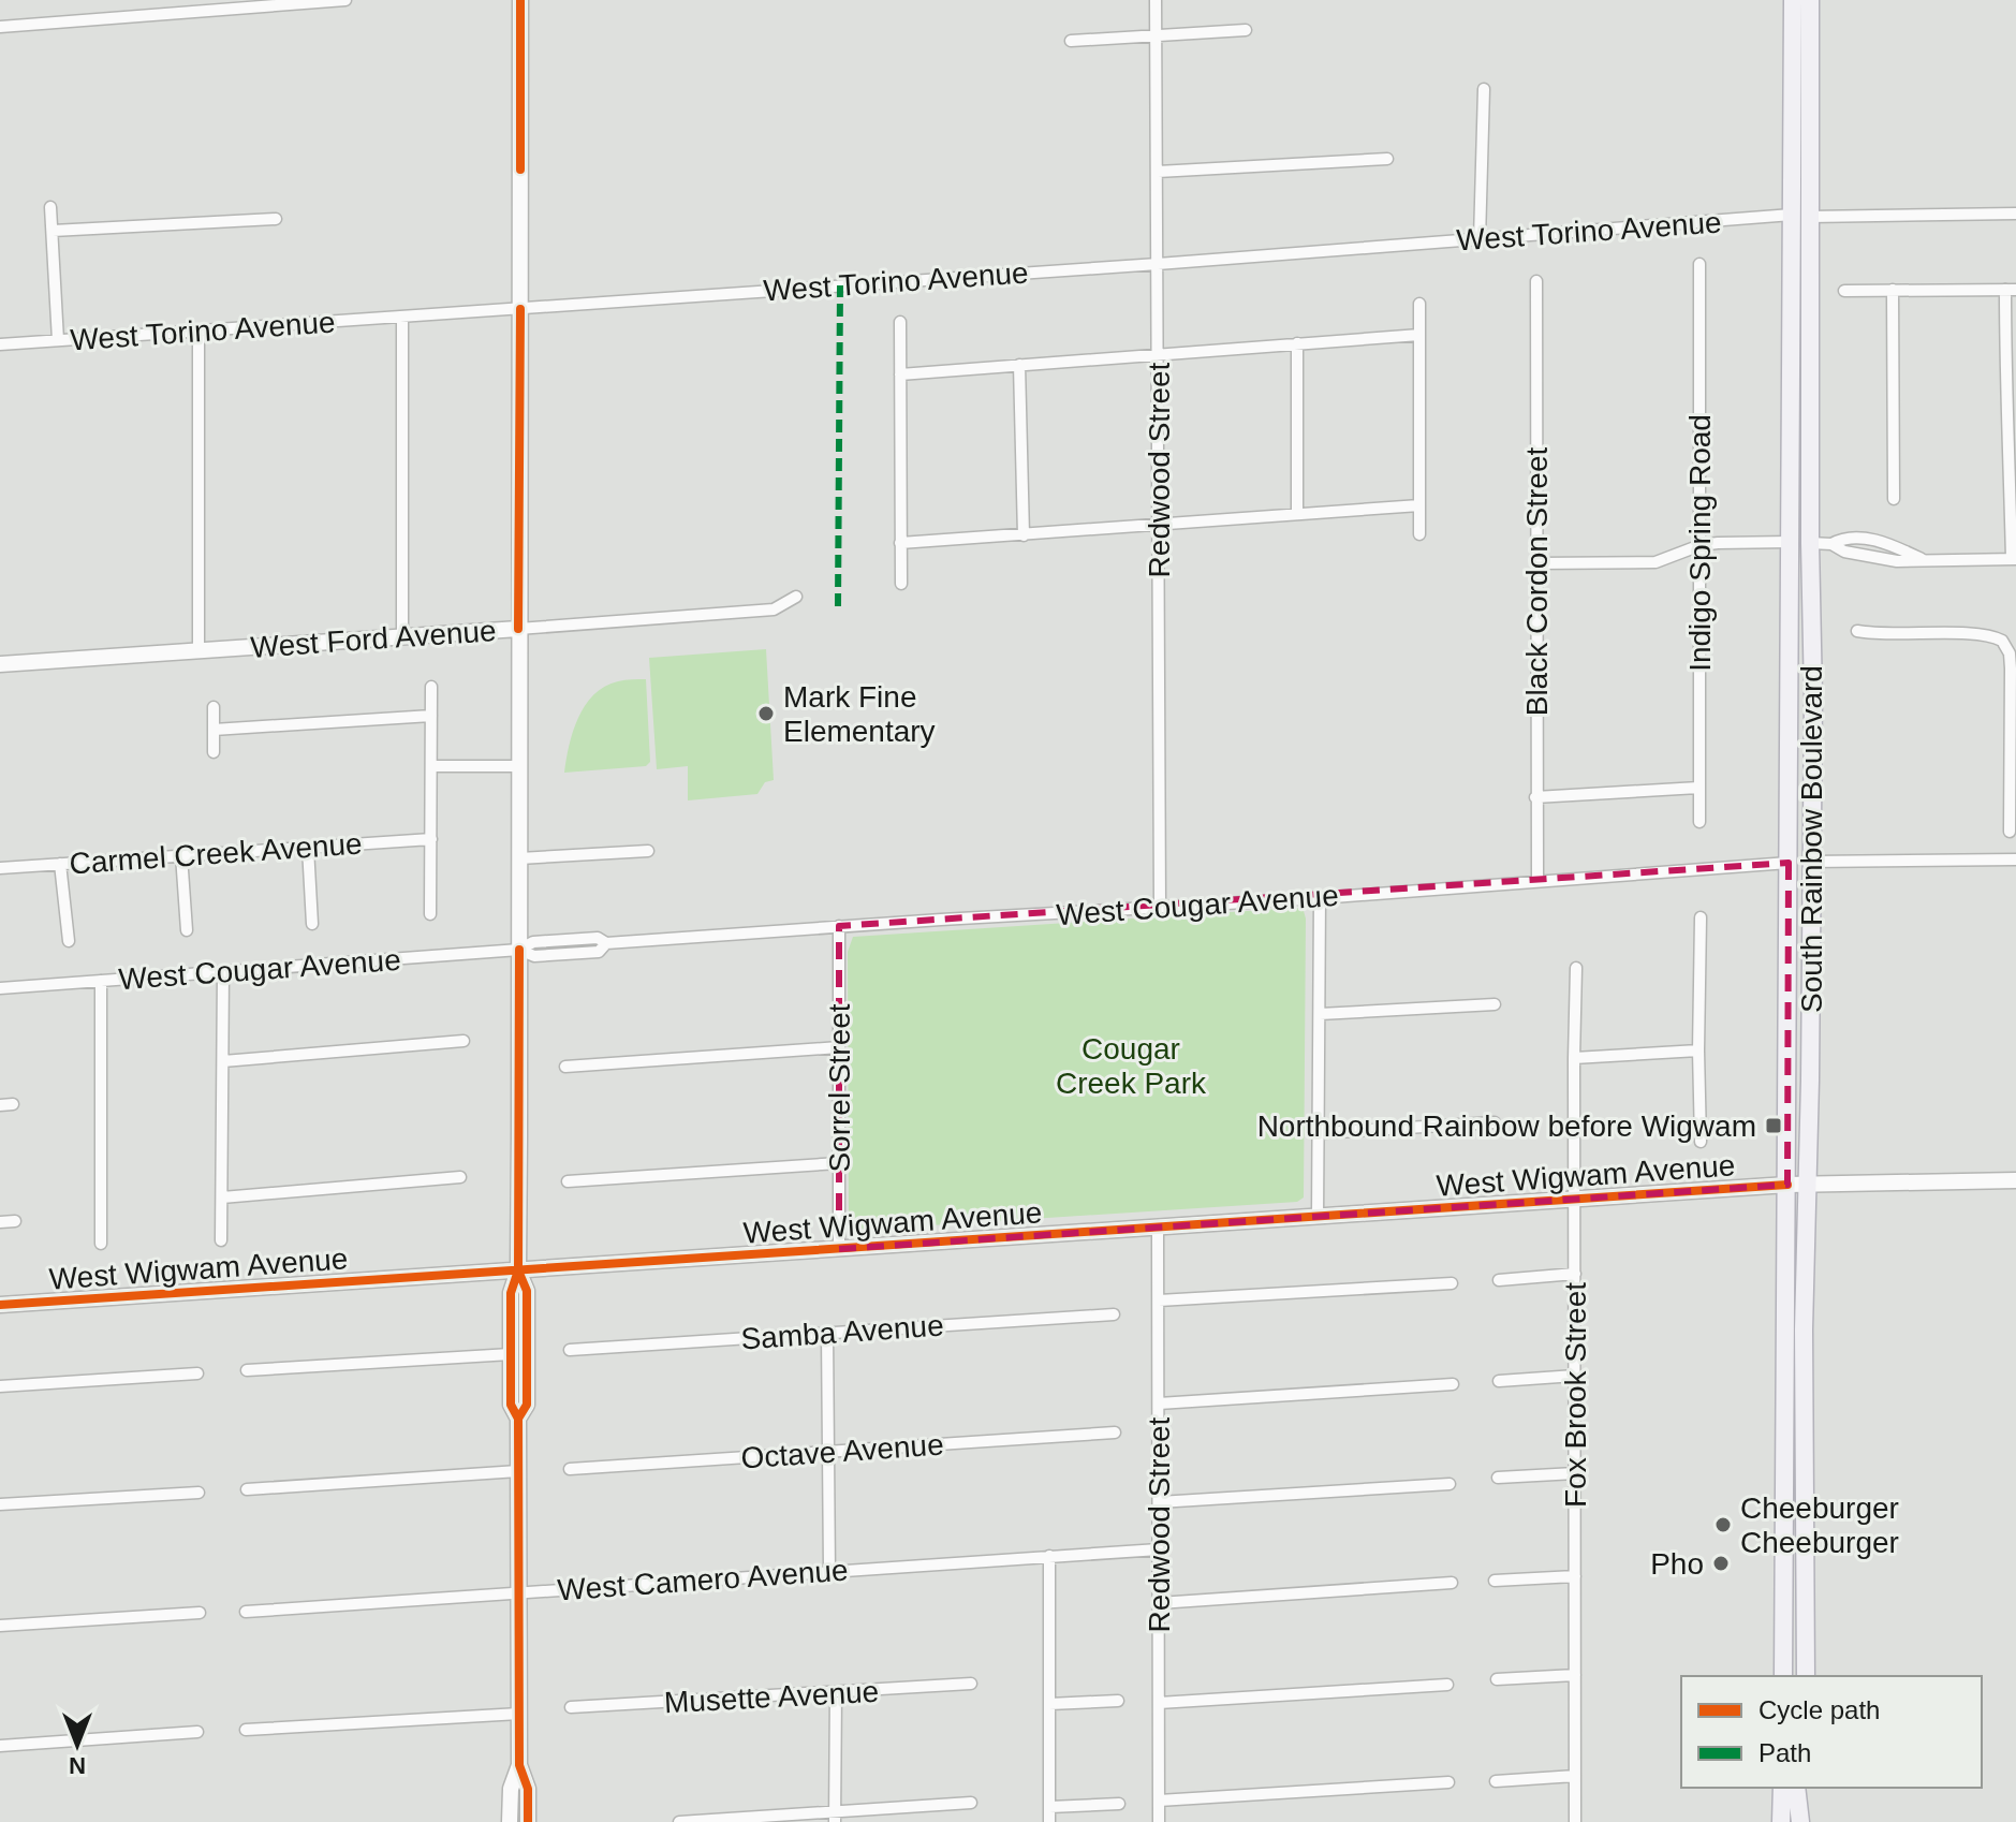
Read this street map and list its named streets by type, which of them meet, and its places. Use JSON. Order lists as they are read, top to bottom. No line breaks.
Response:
{"streets":{"main road":["South Rainbow Boulevard"],"street":["West Torino Avenue","Redwood Street","Indigo Spring Road","Black Cordon Street","West Ford Avenue","Carmel Creek Avenue","West Cougar Avenue","Sorrel Street","West Wigwam Avenue","Samba Avenue","Fox Brook Street","Octave Avenue","West Camero Avenue","Musette Avenue"]},"crossings":[["West Torino Avenue","Redwood Street"],["West Torino Avenue","South Rainbow Boulevard"],["Redwood Street","West Cougar Avenue"],["Redwood Street","West Wigwam Avenue"],["Redwood Street","West Camero Avenue"],["Black Cordon Street","West Cougar Avenue"],["South Rainbow Boulevard","West Cougar Avenue"],["South Rainbow Boulevard","West Wigwam Avenue"],["West Cougar Avenue","Sorrel Street"],["Sorrel Street","West Wigwam Avenue"],["West Wigwam Avenue","Fox Brook Street"]],"parks":["Cougar Creek Park"],"places":{"other":["Mark Fine Elementary","Cheeburger Cheeburger","Pho"],"transit":["Northbound Rainbow before Wigwam"]},"legend":["Cycle path","Path"],"north":"bottom"}
